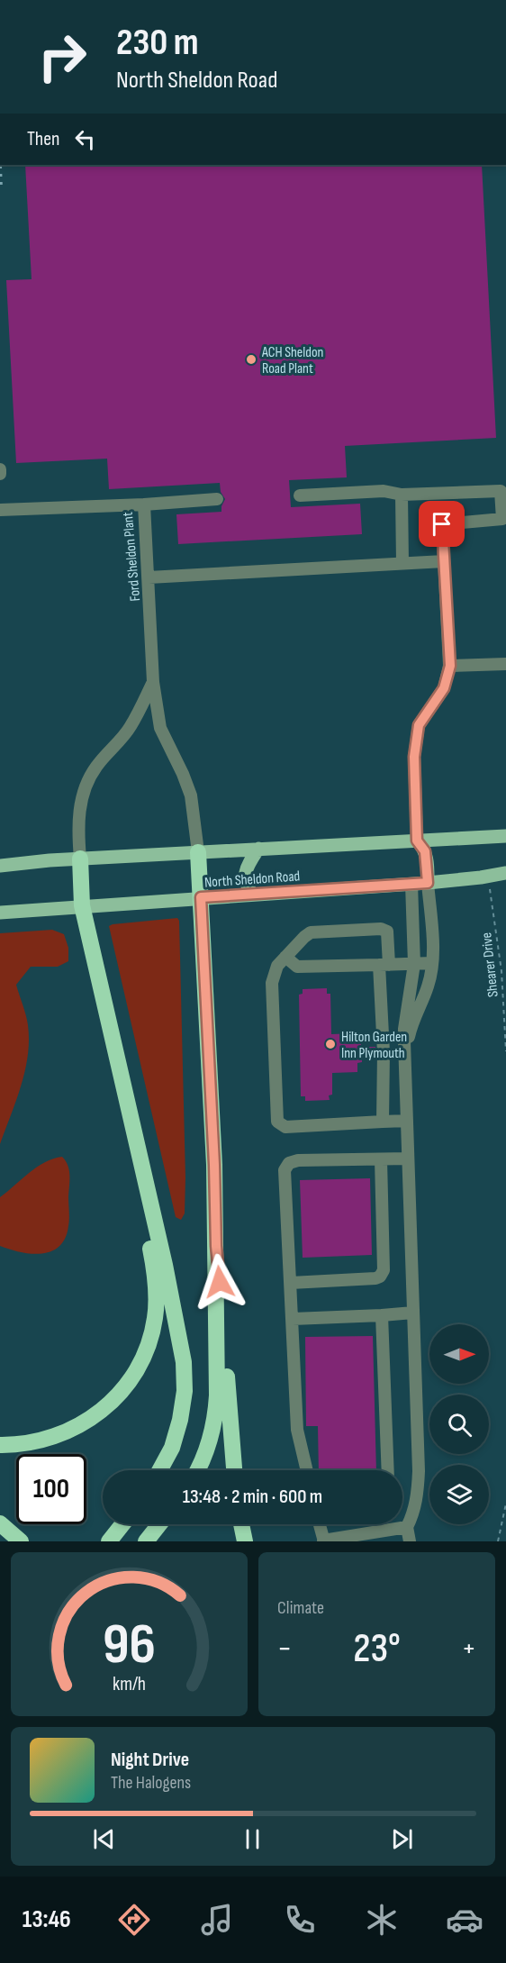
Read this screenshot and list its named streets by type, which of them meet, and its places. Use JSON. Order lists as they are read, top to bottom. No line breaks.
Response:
{"streets":{"main road":["North Sheldon Road"],"lane":["Ford Sheldon Plant"],"path":["Shearer Drive"]},"crossings":[["Ford Sheldon Plant","North Sheldon Road"],["North Sheldon Road","Shearer Drive"]],"places":["ACH Sheldon Road Plant","Hilton Garden Inn Plymouth"],"north":"right","page":{"turn":["230 m","North Sheldon Road"],"then":"Then","limit":"100","trip":"13:48 · 2 min · 600 m","tile":"Climate","heat":["−","23°","+"],"song":["Night Drive","The Halogens"],"tabs":"13:46","gauge":["96","km/h"]}}
